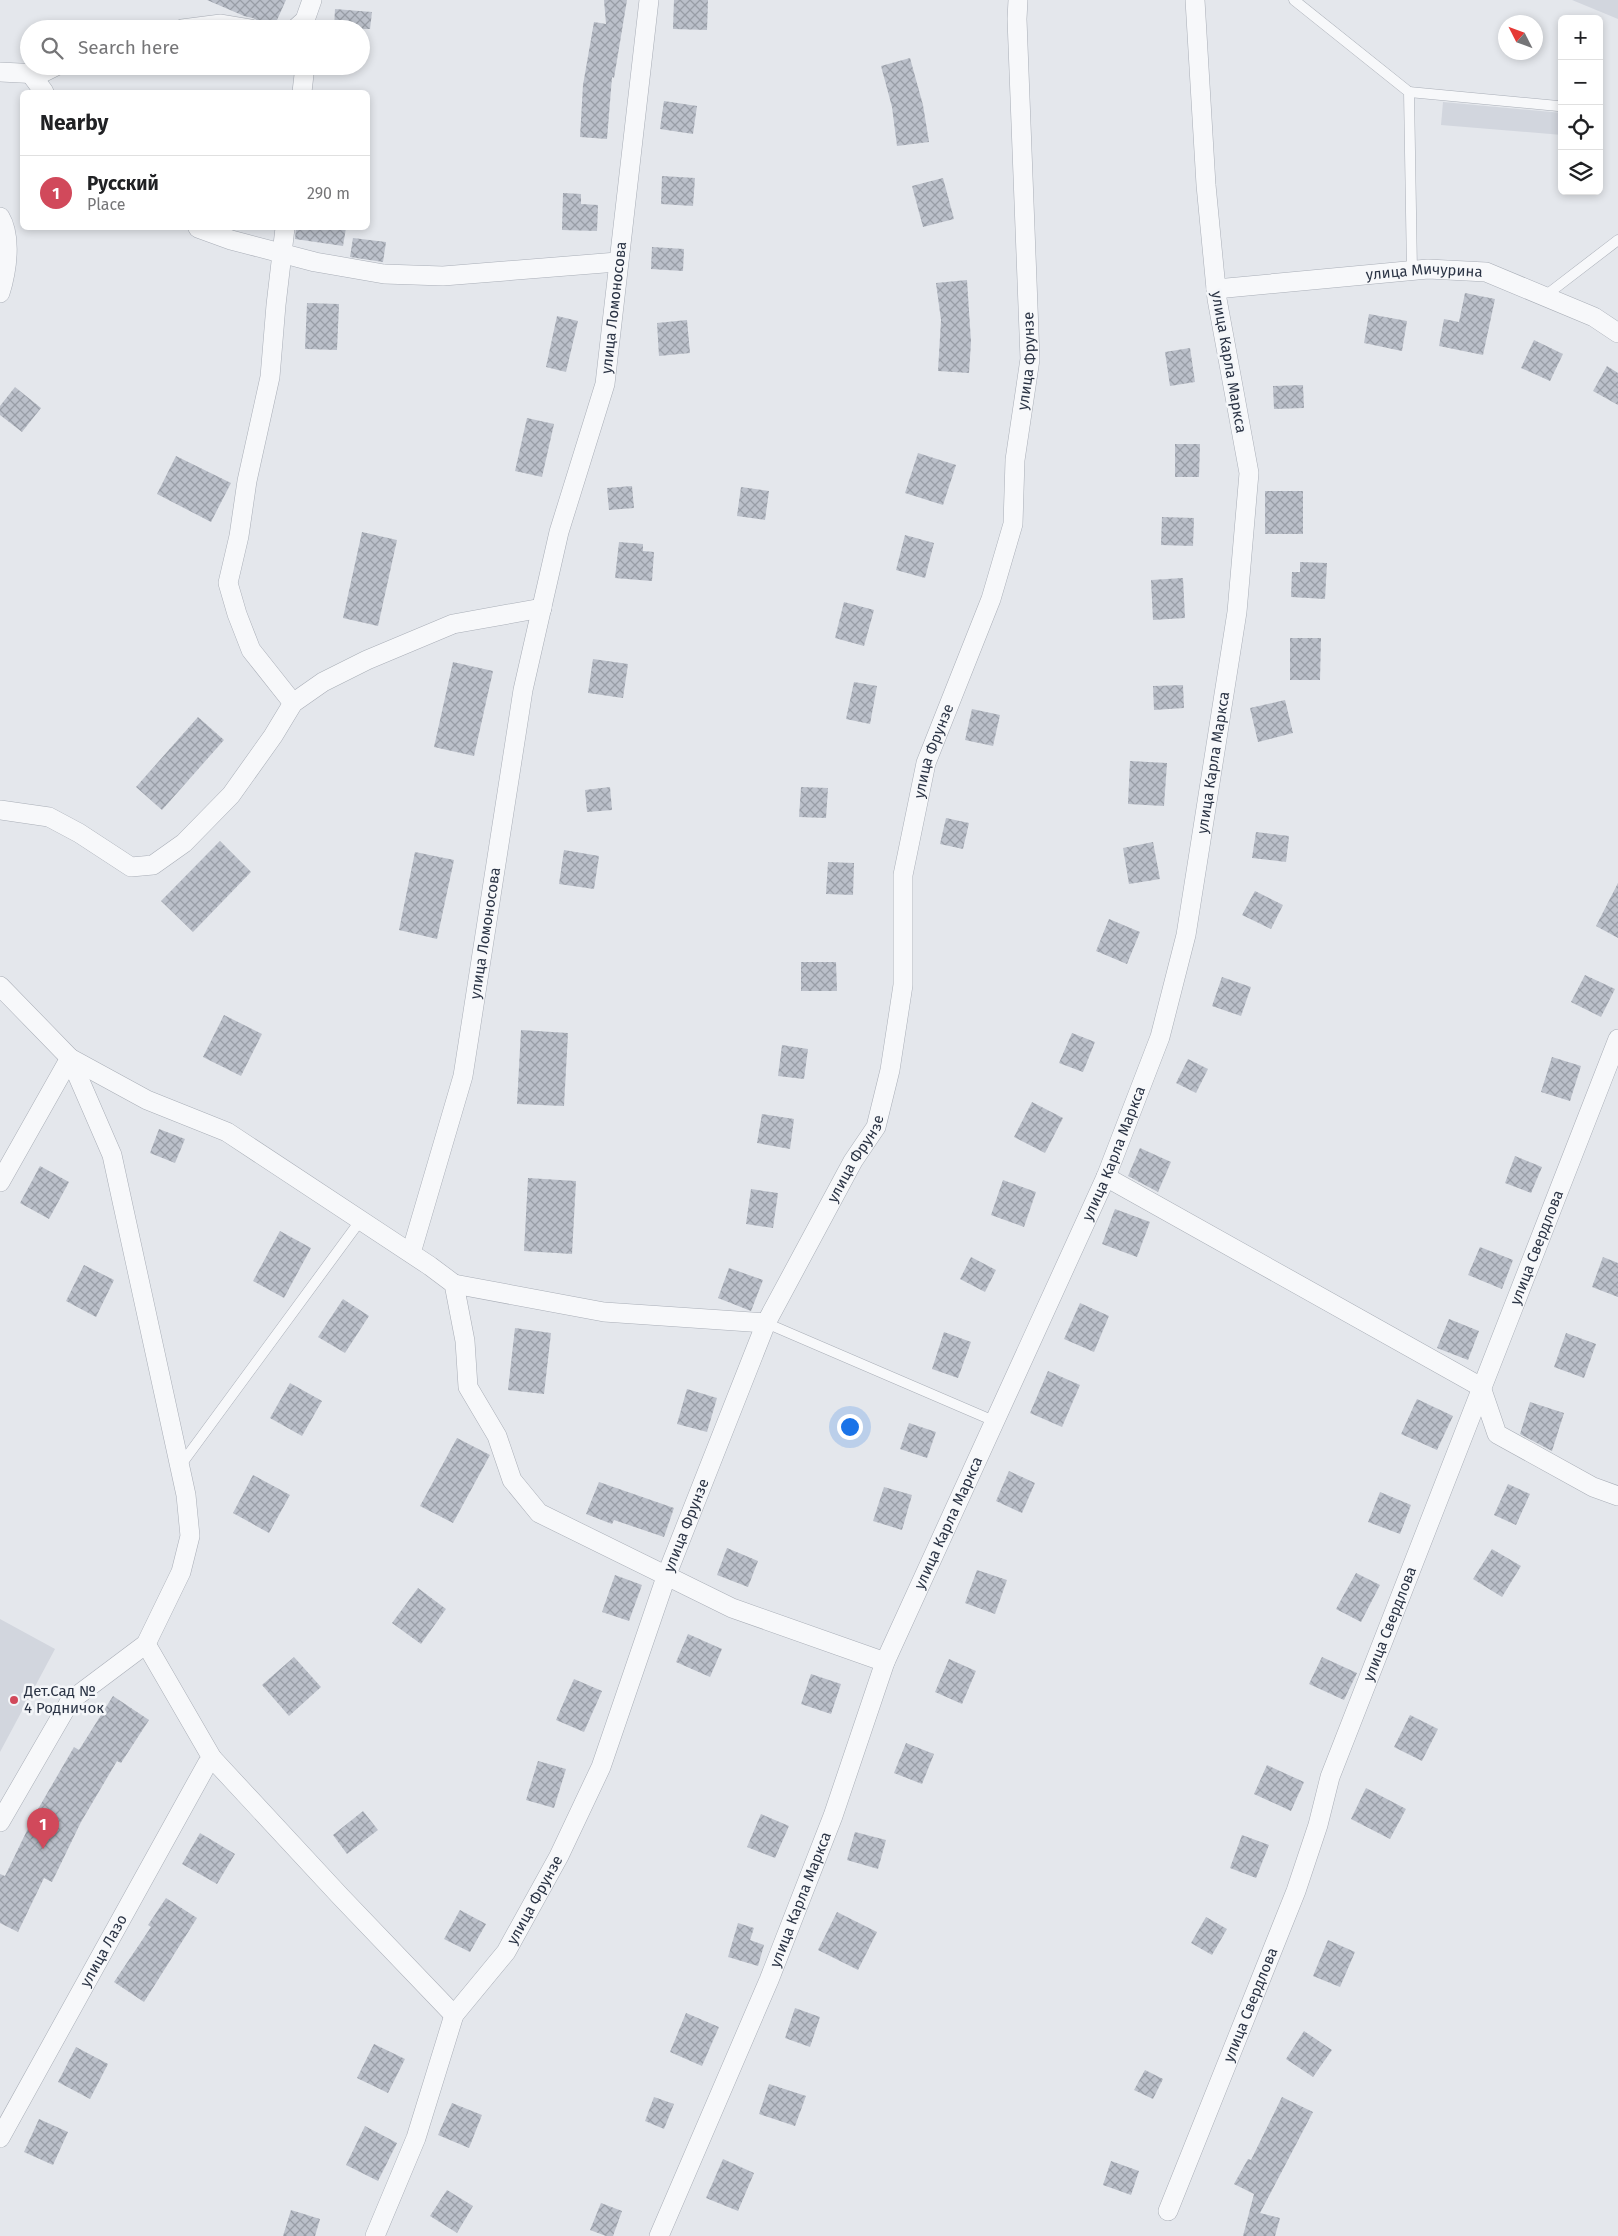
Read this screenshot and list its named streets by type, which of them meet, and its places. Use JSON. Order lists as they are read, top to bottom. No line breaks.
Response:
{"streets":{"street":["улица Мичурина","улица Ломоносова","улица Фрунзе","улица Карла Маркса","улица Свердлова","улица Лазо"]},"crossings":[["улица Мичурина","улица Карла Маркса"]],"places":["Дет.Сад № 4 Родничок"],"north":"top left","page":{"map_buttons":["+","−"],"search":"Search here","heading":"Nearby","list":[{"mark":"1","name":"Русский","note":"Place","value":"290 m"}],"pins":"1"}}
